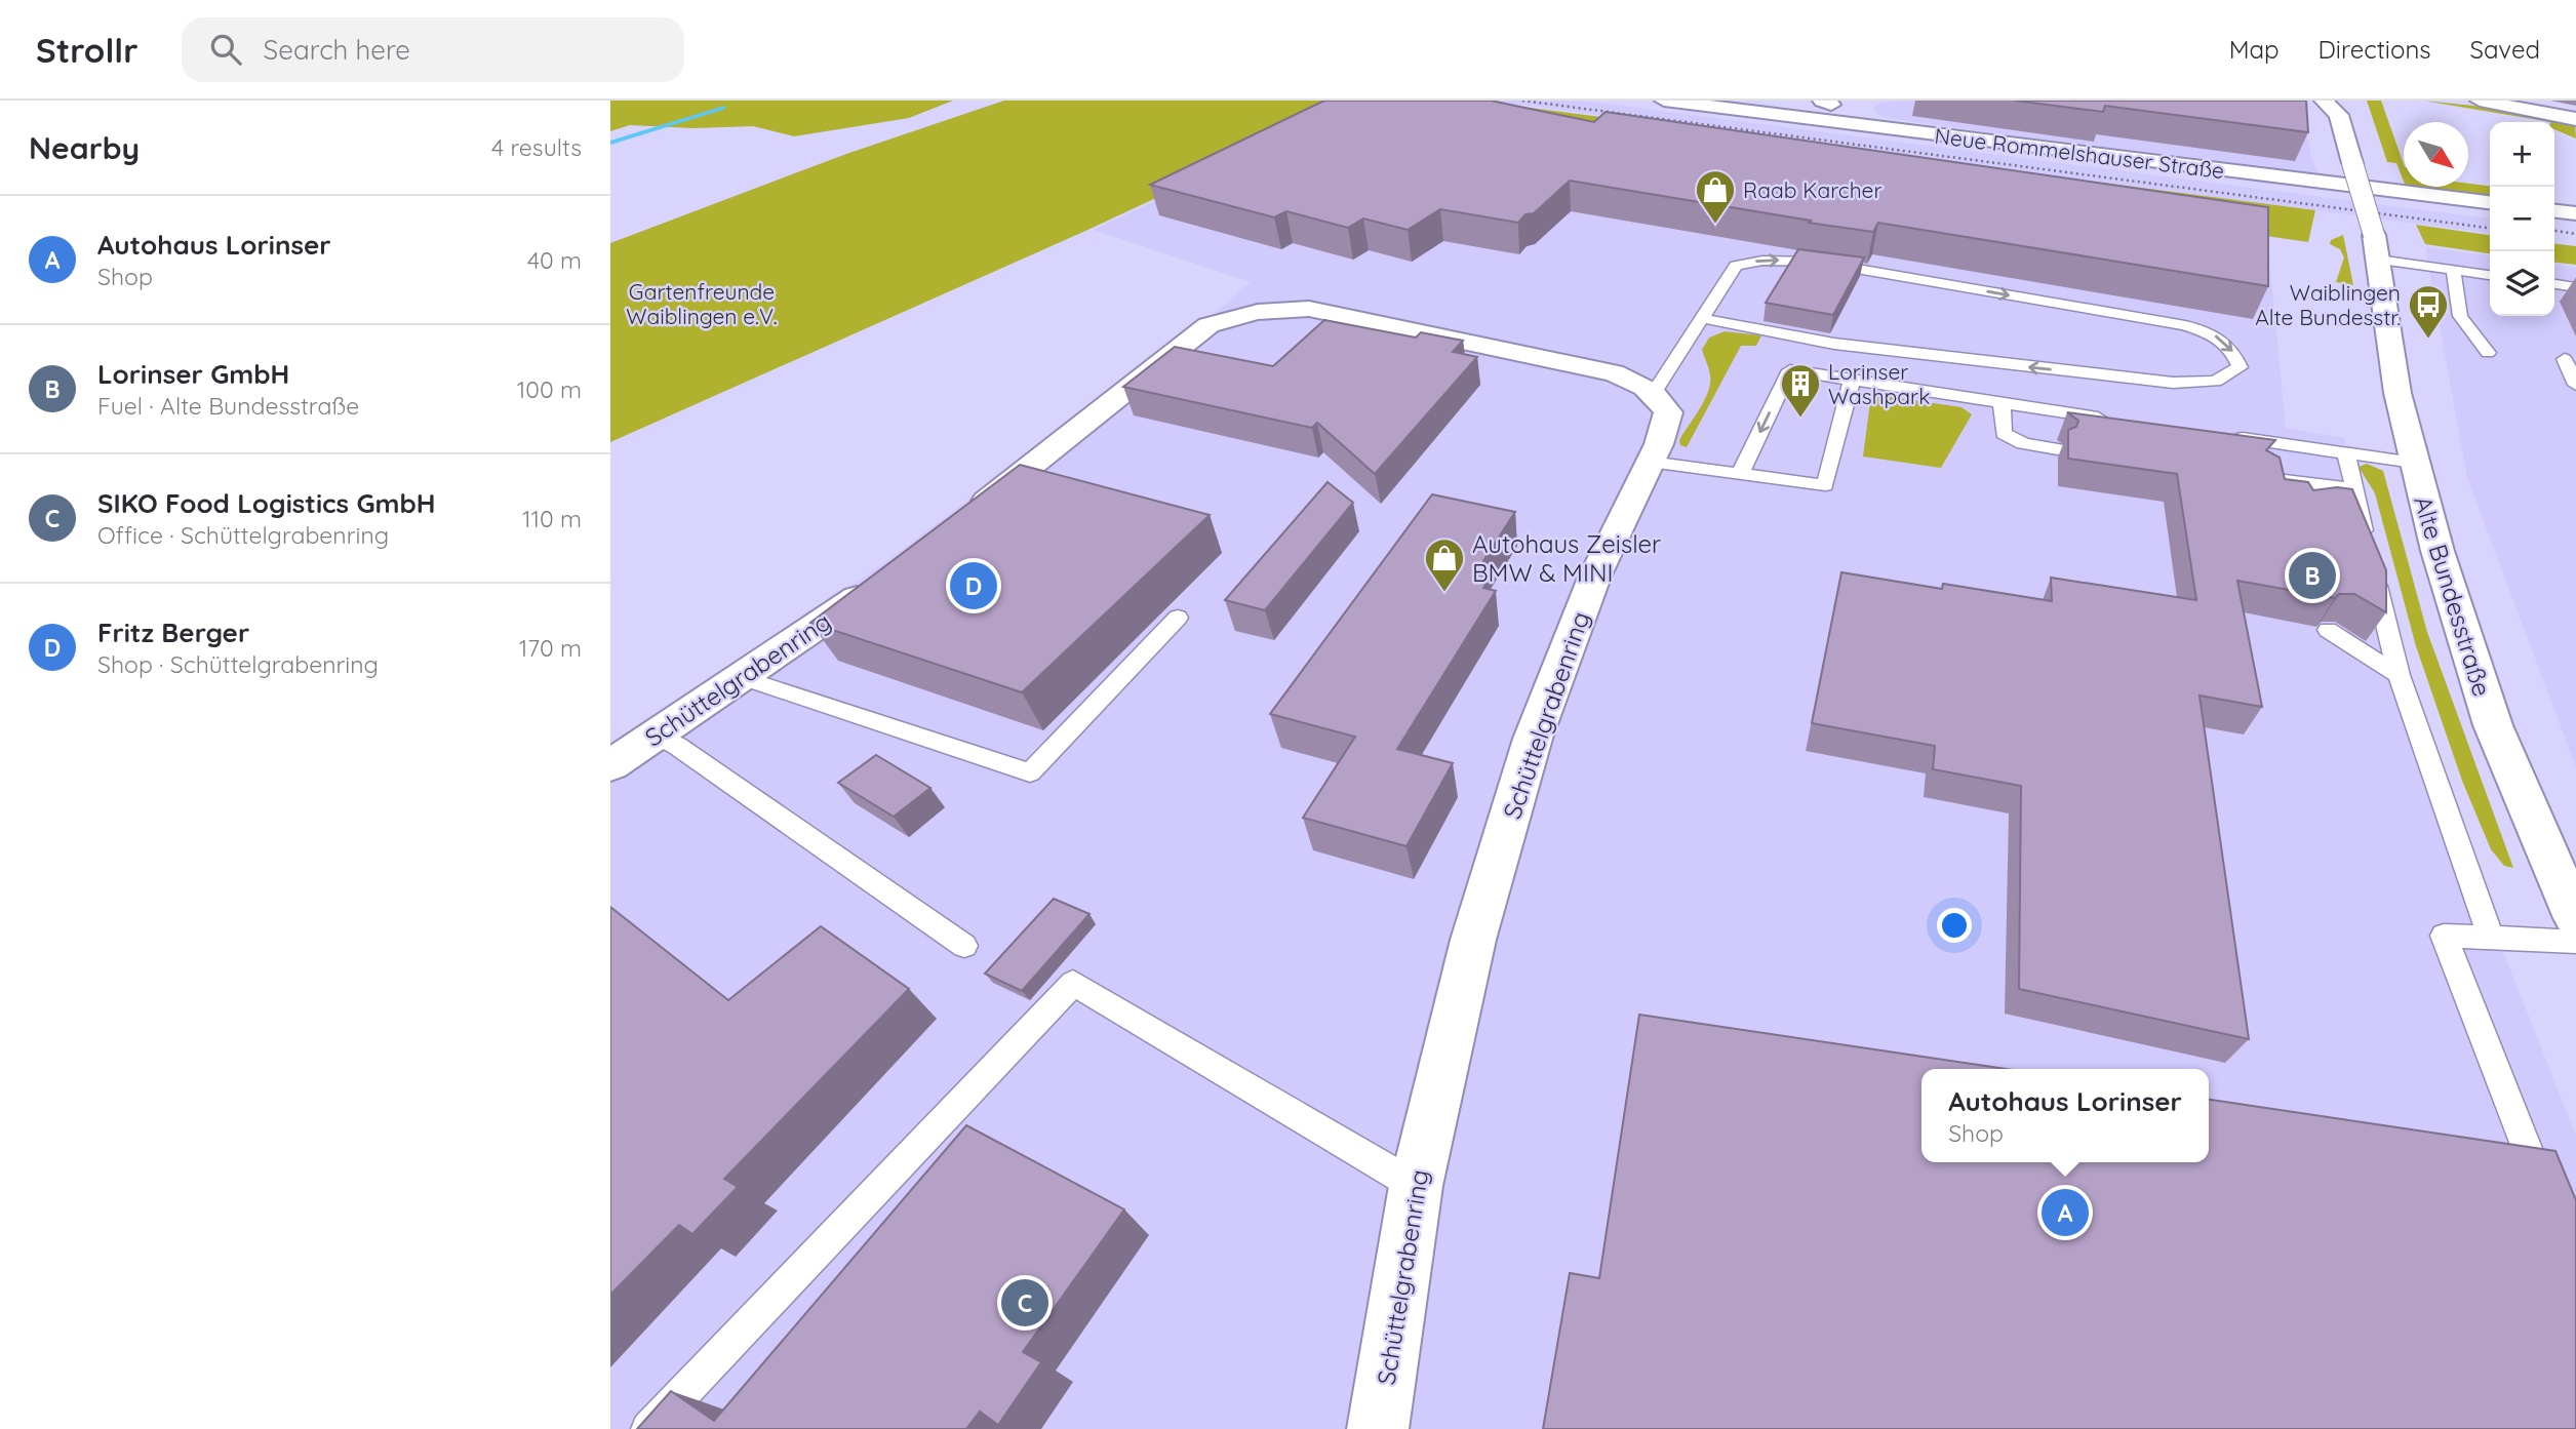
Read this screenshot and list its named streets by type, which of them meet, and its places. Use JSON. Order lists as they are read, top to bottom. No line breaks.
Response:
{"streets":{"street":["Neue Rommelshauser Straße","Alte Bundesstraße","Schüttelgrabenring"]},"parks":["Gartenfreunde Waiblingen e.V."],"places":{"shop":["Raab Karcher","Autohaus Zeisler BMW & MINI"],"bus stop":["Waiblingen Alte Bundesstr."],"building":["Lorinser Washpark"]},"north":"bottom right","page":{"header":"Strollr","search":"Search here","nav":["Map","Directions","Saved"],"heading":["Nearby","4 results"],"map_buttons":["+","−"],"list":[{"mark":"A","name":"Autohaus Lorinser","note":"Shop","value":"40 m"},{"mark":"B","name":"Lorinser GmbH","note":"Fuel · Alte Bundesstraße","value":"100 m"},{"mark":"C","name":"SIKO Food Logistics GmbH","note":"Office · Schüttelgrabenring","value":"110 m"},{"mark":"D","name":"Fritz Berger","note":"Shop · Schüttelgrabenring","value":"170 m"}],"pins":["B","D","A","C"],"popup":["Autohaus Lorinser","Shop"]}}
